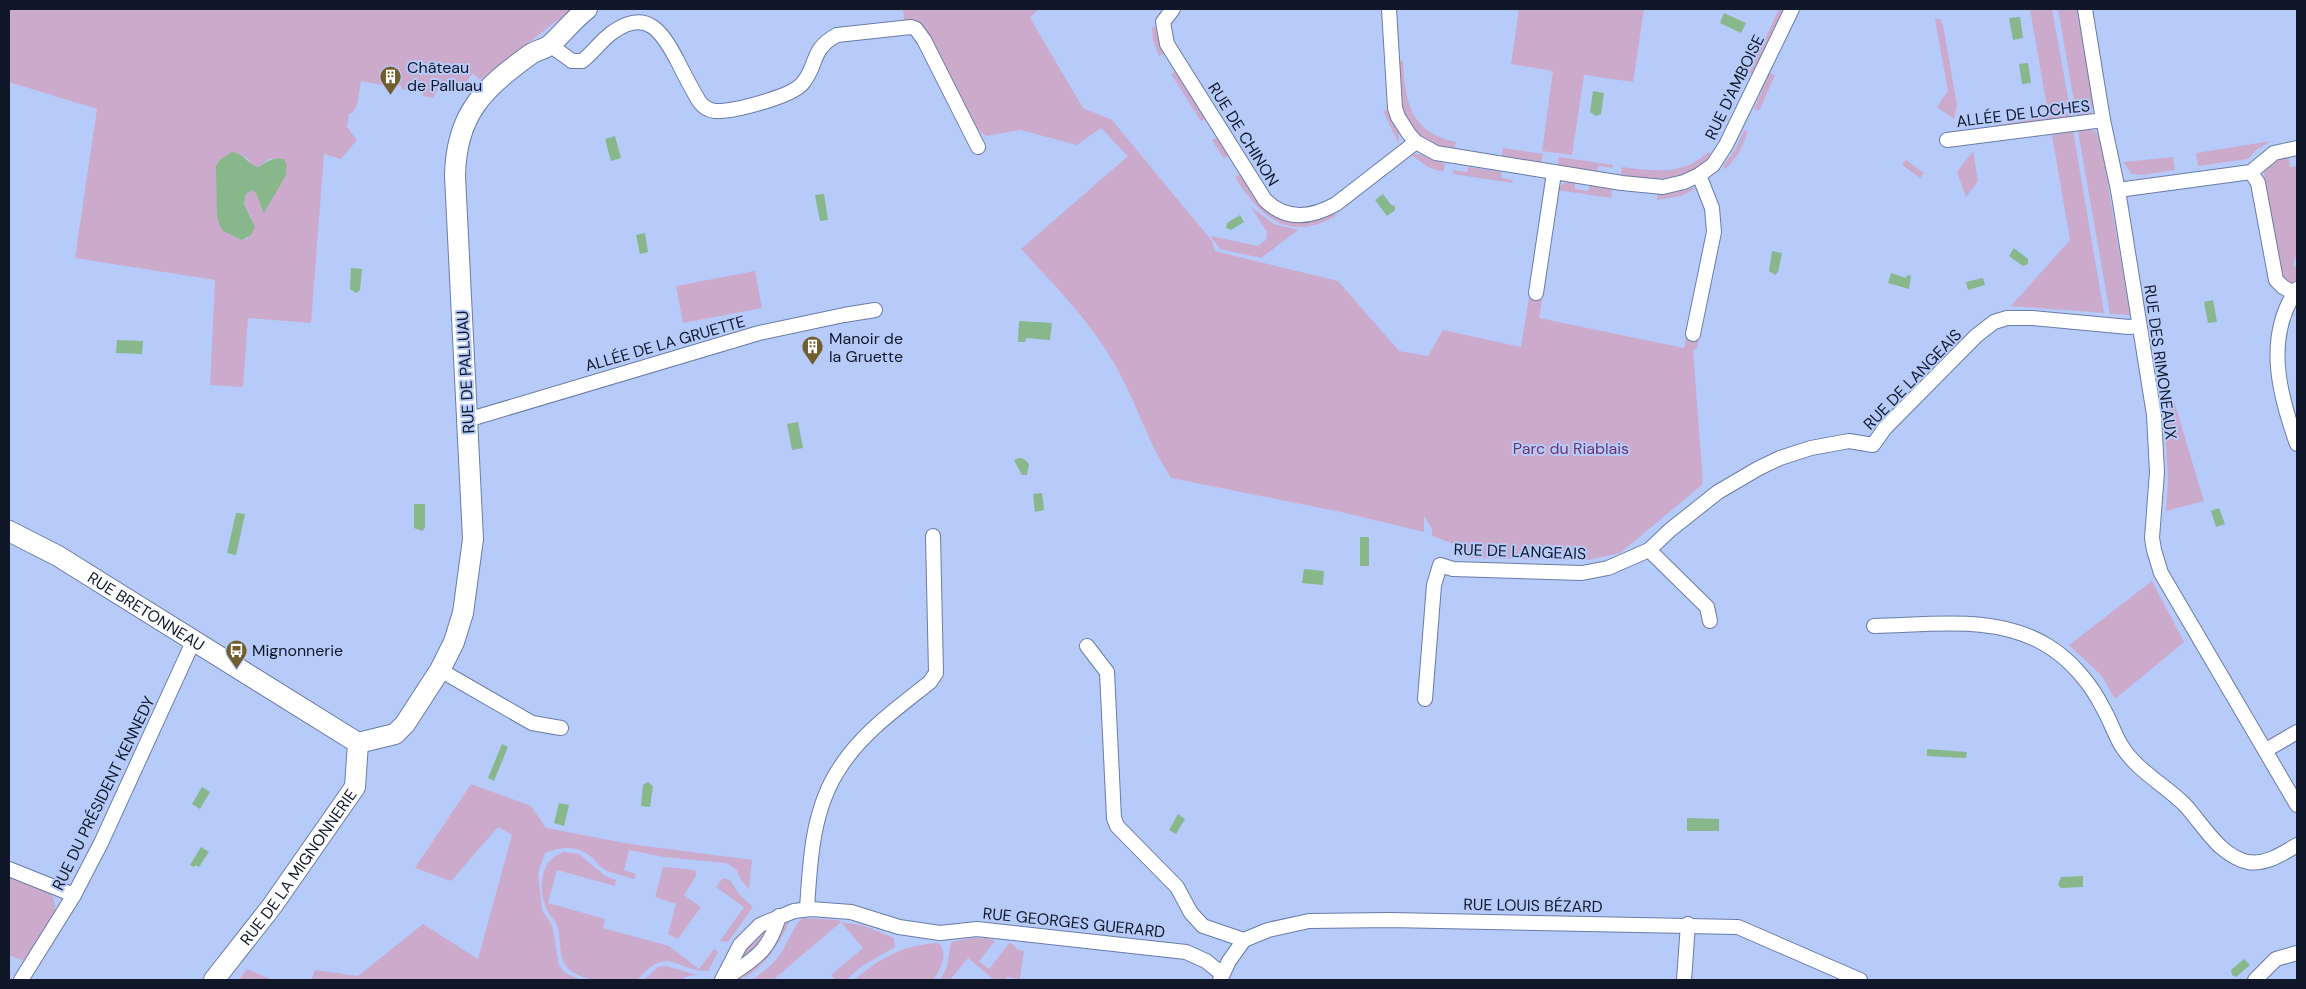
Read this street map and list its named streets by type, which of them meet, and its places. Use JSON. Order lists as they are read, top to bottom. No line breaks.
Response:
{"streets":{"street":["RUE D'AMBOISE","ALLÉE DE LOCHES","RUE DE CHINON","ALLÉE DE LA GRUETTE","RUE DES RIMONEAUX","RUE DE PALLUAU","RUE DE LANGEAIS","RUE BRETONNEAU","RUE DU PRÉSIDENT KENNEDY","RUE DE LA MIGNONNERIE","RUE LOUIS BÉZARD","RUE GEORGES GUERARD"]},"crossings":[["RUE D'AMBOISE","RUE DE CHINON"],["ALLÉE DE LOCHES","RUE DES RIMONEAUX"],["ALLÉE DE LA GRUETTE","RUE DE PALLUAU"],["RUE DES RIMONEAUX","RUE DE LANGEAIS"],["RUE DE PALLUAU","RUE BRETONNEAU"],["RUE DE PALLUAU","RUE DE LA MIGNONNERIE"],["RUE BRETONNEAU","RUE DU PRÉSIDENT KENNEDY"],["RUE BRETONNEAU","RUE DE LA MIGNONNERIE"]],"parks":["Parc du Riablais"],"places":{"building":["Château de Palluau","Manoir de la Gruette"],"bus stop":["Mignonnerie"]}}
